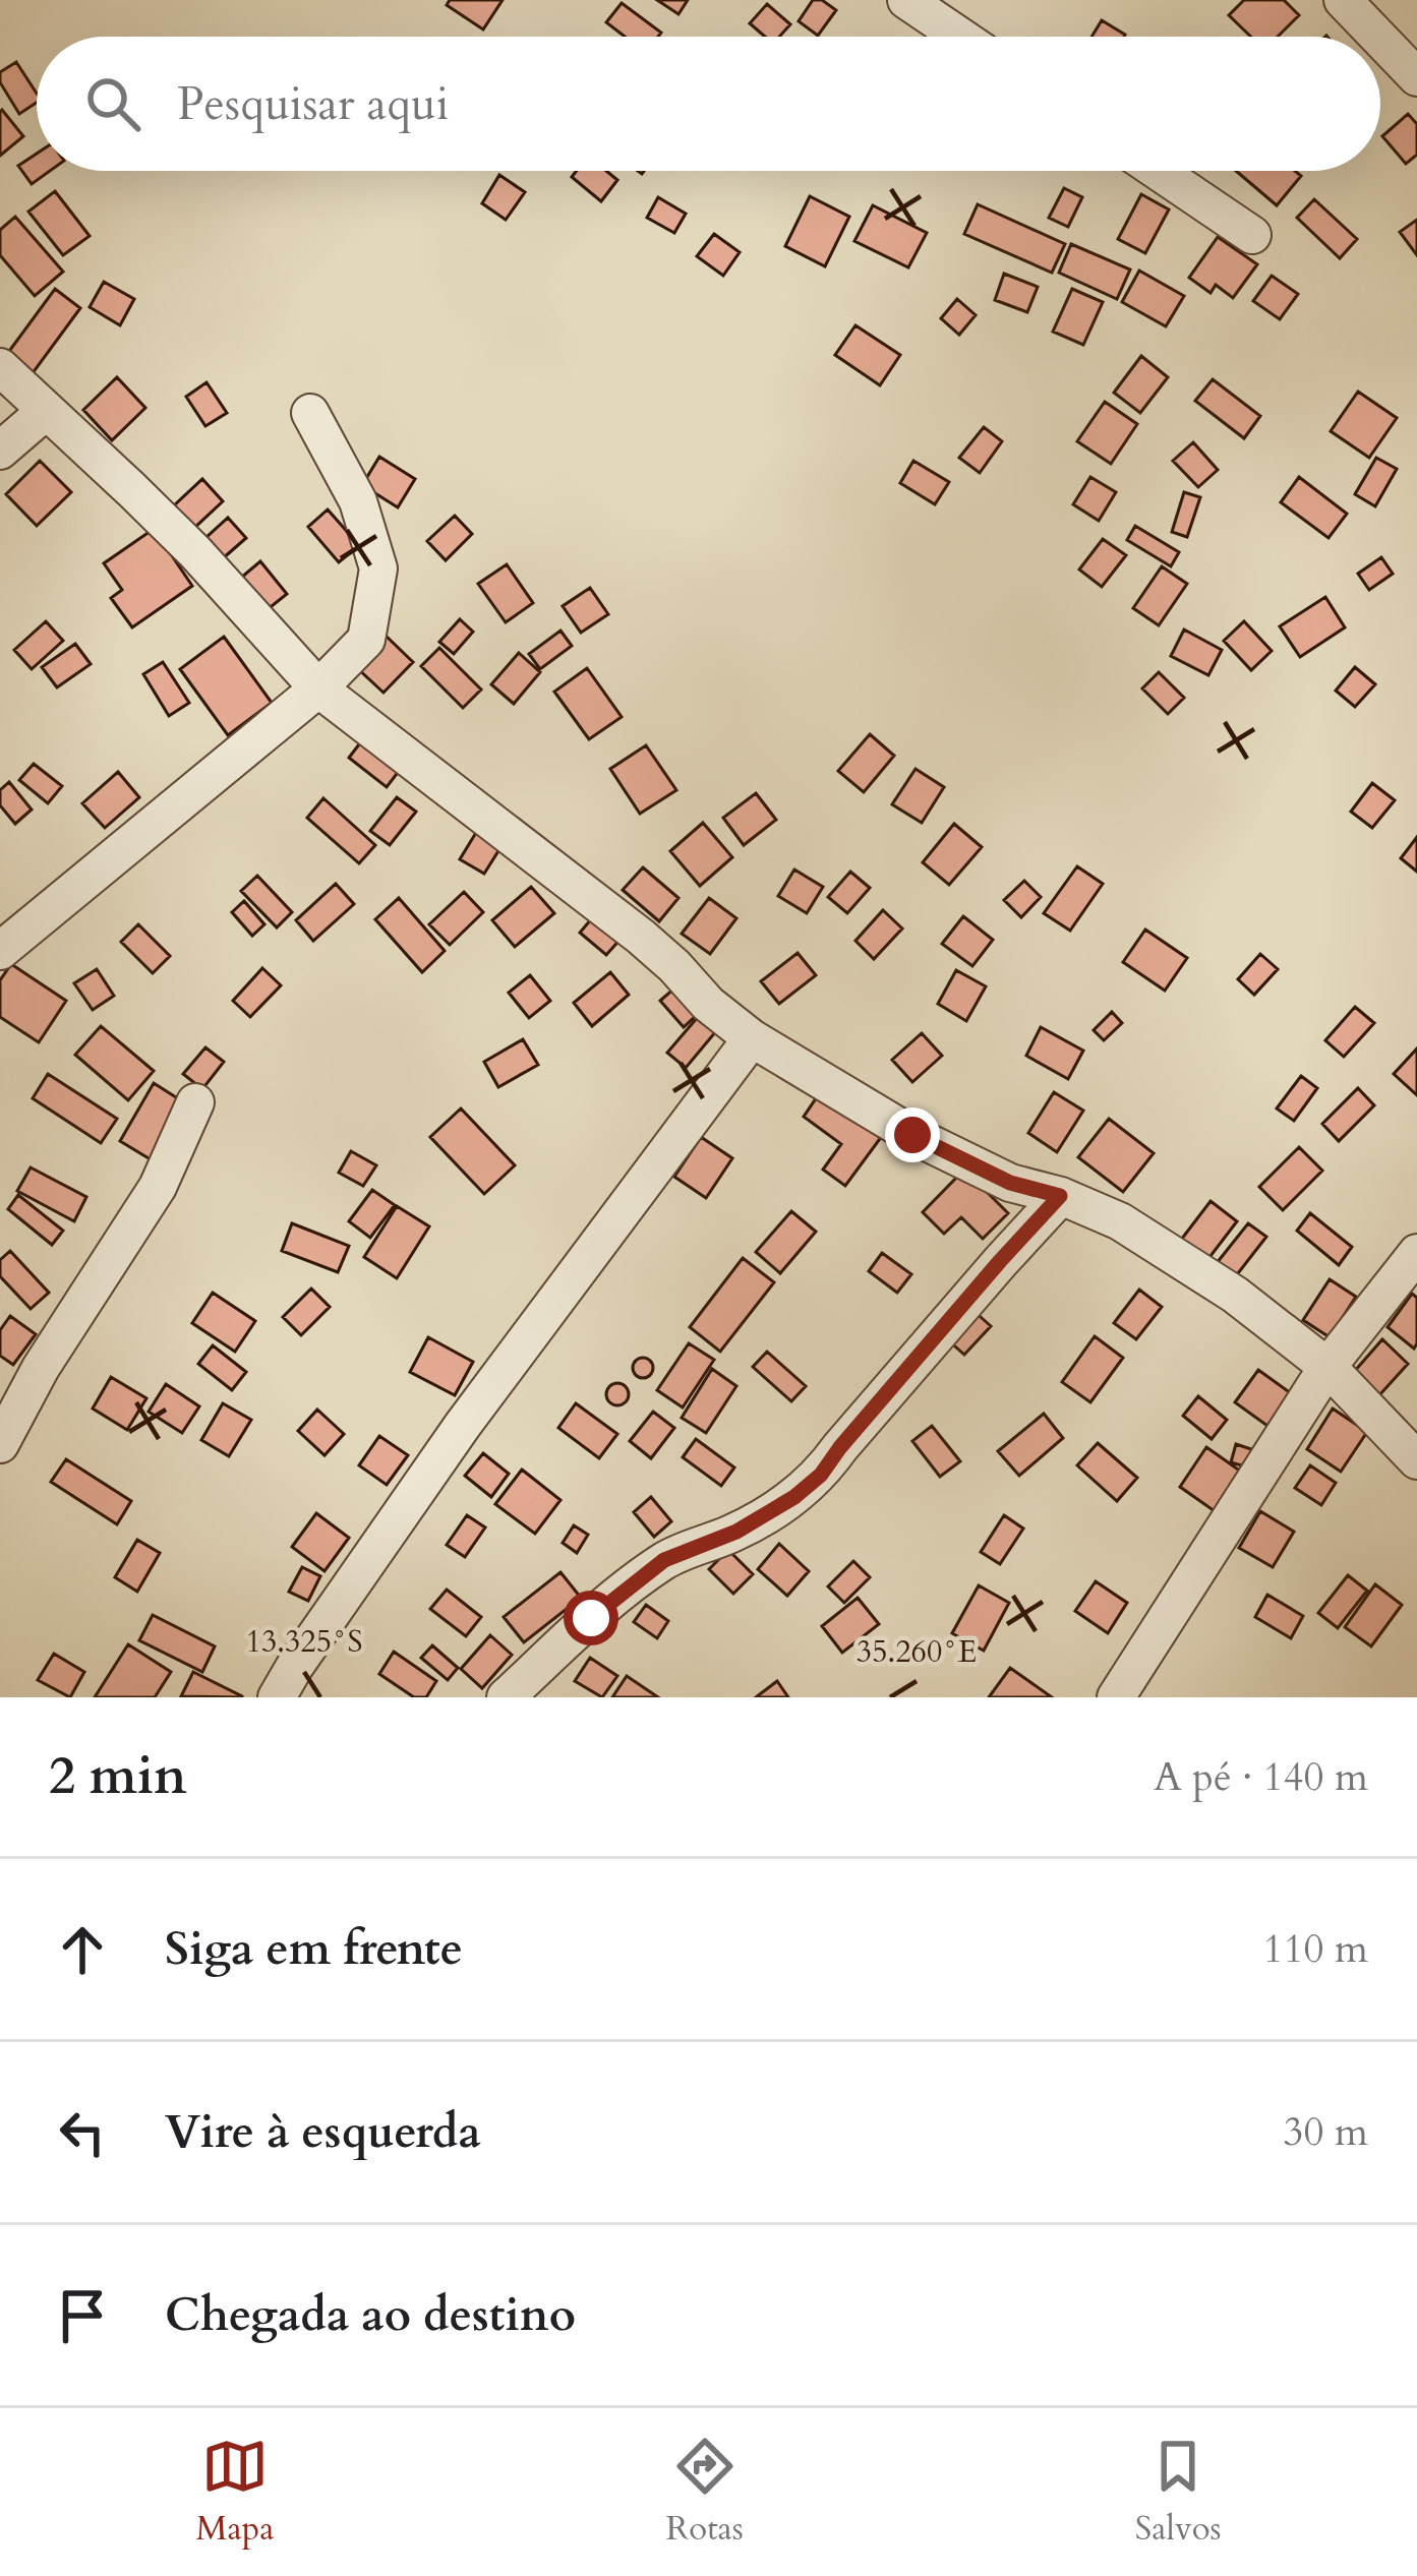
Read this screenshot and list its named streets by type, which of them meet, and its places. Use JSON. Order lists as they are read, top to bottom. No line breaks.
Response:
{"page":{"search":"Pesquisar aqui","heading":["2 min","A pé · 140 m"],"list":[["Siga em frente","110 m"],["Vire à esquerda","30 m"],"Chegada ao destino"],"nav":["Mapa","Rotas","Salvos"]},"coordinates":["13.325°S","35.260°E"]}
